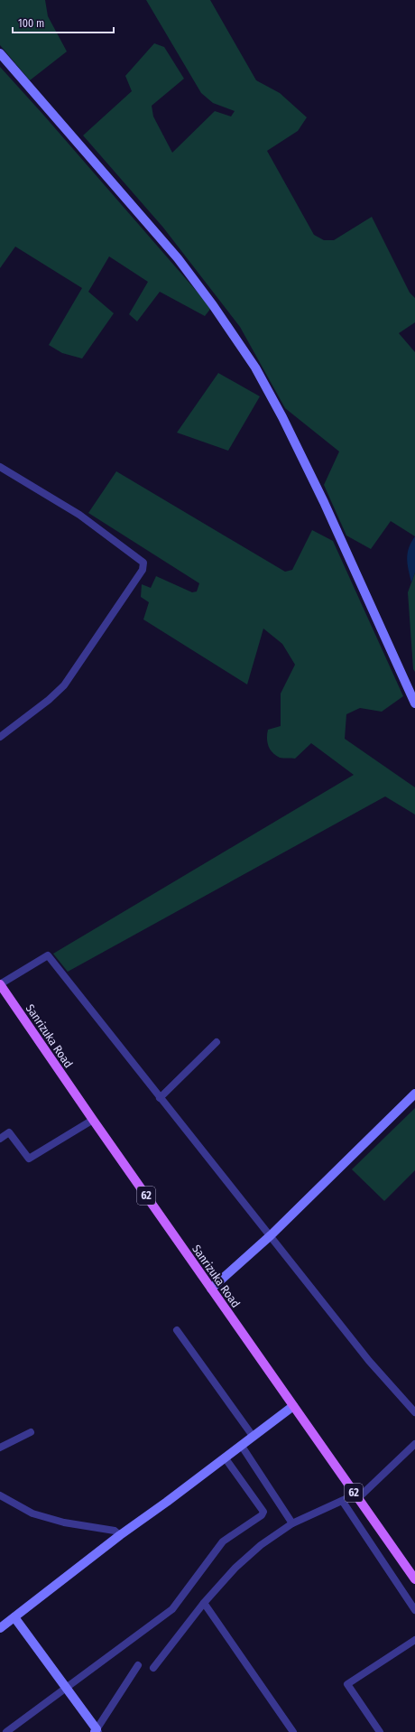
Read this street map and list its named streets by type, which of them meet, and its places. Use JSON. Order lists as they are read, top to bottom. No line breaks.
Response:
{"streets":{"main road":["Sanrizuka Road","62"]},"scale_bar":"100 m"}
